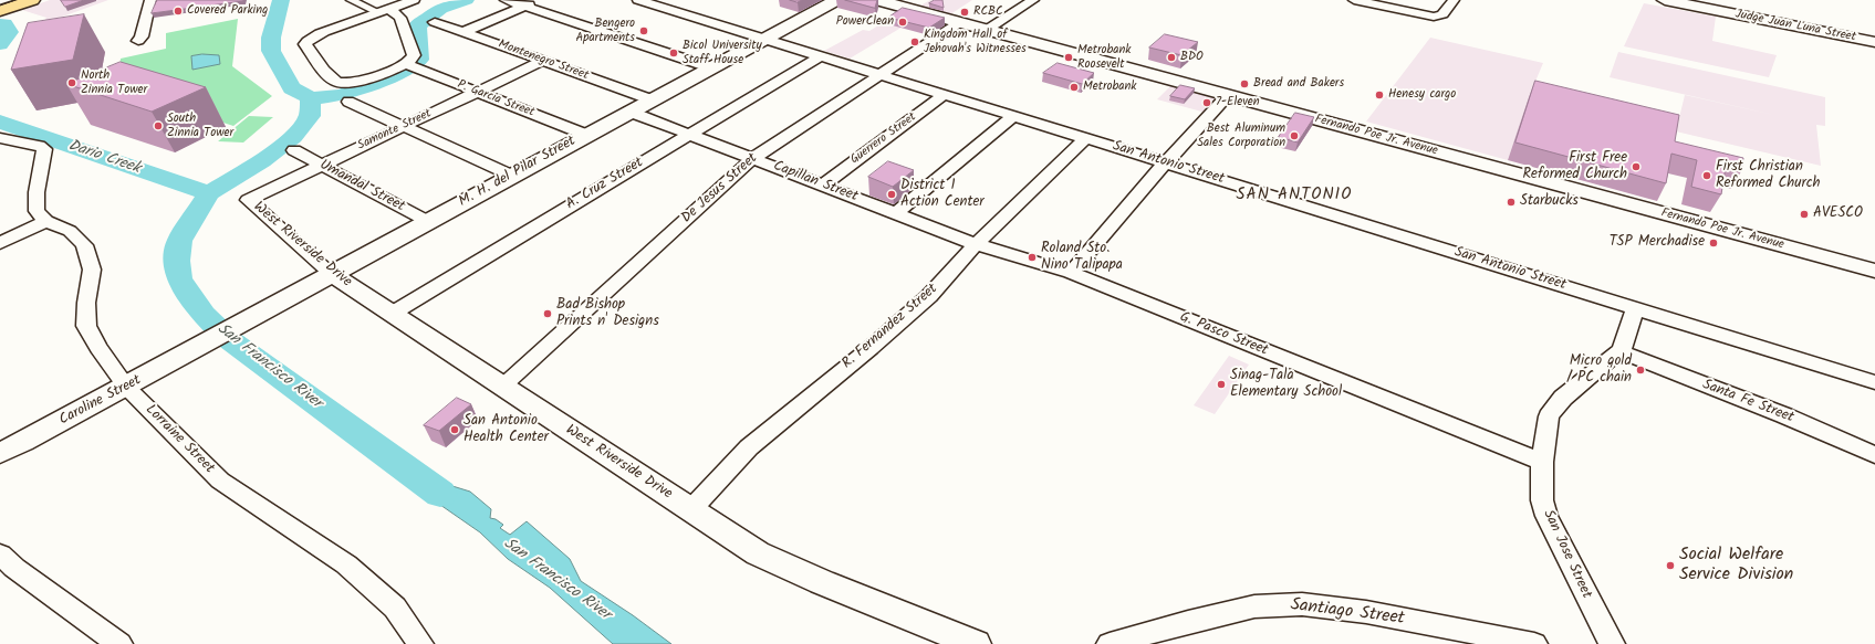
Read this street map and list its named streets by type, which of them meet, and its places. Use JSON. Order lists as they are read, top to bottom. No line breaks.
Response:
{"streets":{"main road":["Fernando Poe Jr. Avenue"],"street":["Judge Juan Luna Street","Montenegro Street","P. Garcia Street","Samonte Street","Guerrero Street","San Antonio Street","M. H. del Pilar Street","Capillan Street","A. Cruz Street","Umandal Street","De Jesus Street","West Riverside Drive","R. Fernandez Street","G. Pasco Street","Caroline Street","Santa Fe Street","Lorraine Street","San Jose Street","Santiago Street"]},"crossings":[["Montenegro Street","Samonte Street"],["Montenegro Street","M. H. del Pilar Street"],["P. Garcia Street","Samonte Street"],["P. Garcia Street","M. H. del Pilar Street"],["Samonte Street","Umandal Street"],["Samonte Street","West Riverside Drive"],["Fernando Poe Jr. Avenue","De Jesus Street"],["Guerrero Street","San Antonio Street"],["Guerrero Street","Capillan Street"],["San Antonio Street","M. H. del Pilar Street"],["San Antonio Street","A. Cruz Street"],["San Antonio Street","De Jesus Street"],["San Antonio Street","R. Fernandez Street"],["San Antonio Street","San Jose Street"],["M. H. del Pilar Street","Capillan Street"],["M. H. del Pilar Street","Umandal Street"],["M. H. del Pilar Street","West Riverside Drive"],["M. H. del Pilar Street","Caroline Street"],["Capillan Street","A. Cruz Street"],["Capillan Street","De Jesus Street"],["Capillan Street","R. Fernandez Street"],["Capillan Street","G. Pasco Street"],["A. Cruz Street","West Riverside Drive"],["De Jesus Street","West Riverside Drive"],["West Riverside Drive","R. Fernandez Street"],["R. Fernandez Street","G. Pasco Street"],["G. Pasco Street","San Jose Street"],["Caroline Street","Lorraine Street"],["Santa Fe Street","San Jose Street"]],"districts":["SAN ANTONIO"],"water":["Dario Creek","San Francisco River"],"places":["Covered Parking","RCBC","PowerClean","Bengero Apartments","Kingdom Hall of Jehovah's Witnesses","Bicol University Staff House","Metrobank Roosevelt","BDO","North Zinnia Tower","Bread and Bakers","Metrobank","Henesy cargo","7-Eleven","South Zinnia Tower","Best Aluminum Sales Corporation","First Free Reformed Church","First Christian Reformed Church","District 1 Action Center","Starbucks","AVESCO","TSP Merchadise","Roland Sto. Nino Talipapa","Bad Bishop Prints n' Designs","Micro gold / PC chain","Sinag-Tala Elementary School","San Antonio Health Center","Social Welfare Service Division"]}
